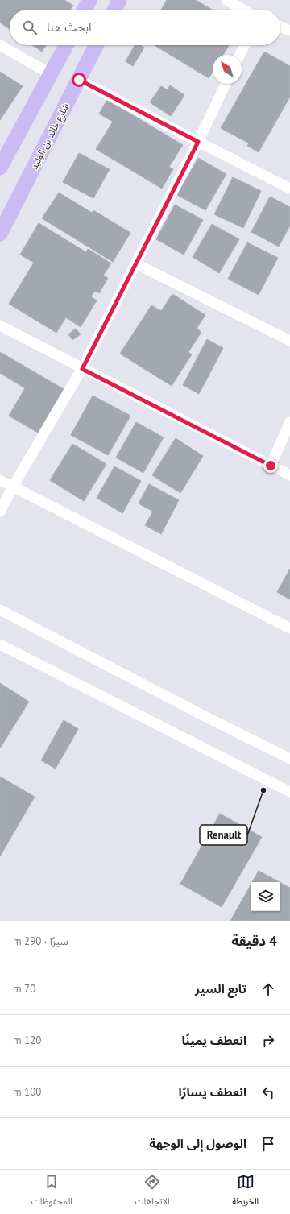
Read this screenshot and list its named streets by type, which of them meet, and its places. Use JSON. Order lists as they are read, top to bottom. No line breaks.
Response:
{"streets":{"main road":["شارع خالد بن الوليد"]},"places":["Renault"],"north":"top left","page":{"search":"ابحث هنا","heading":["4 دقيقة","سيرًا · 290 m"],"list":[["تابع السير","70 m"],["انعطف يمينًا","120 m"],["انعطف يسارًا","100 m"],"الوصول إلى الوجهة"],"nav":["الخريطة","الاتجاهات","المحفوظات"]}}
